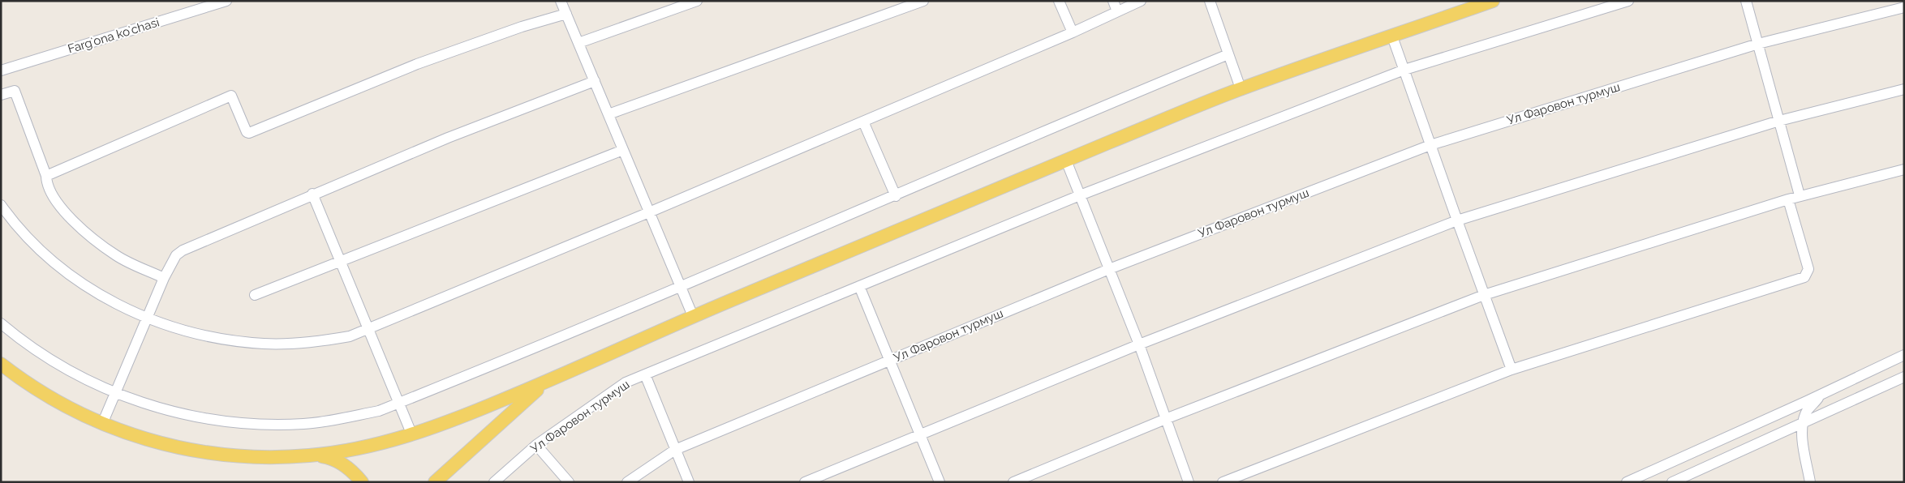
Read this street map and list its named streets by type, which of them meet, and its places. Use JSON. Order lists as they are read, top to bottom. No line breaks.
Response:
{"streets":{"street":["Fargʻona koʻchasi","Ул Фаровон турмуш"]}}
